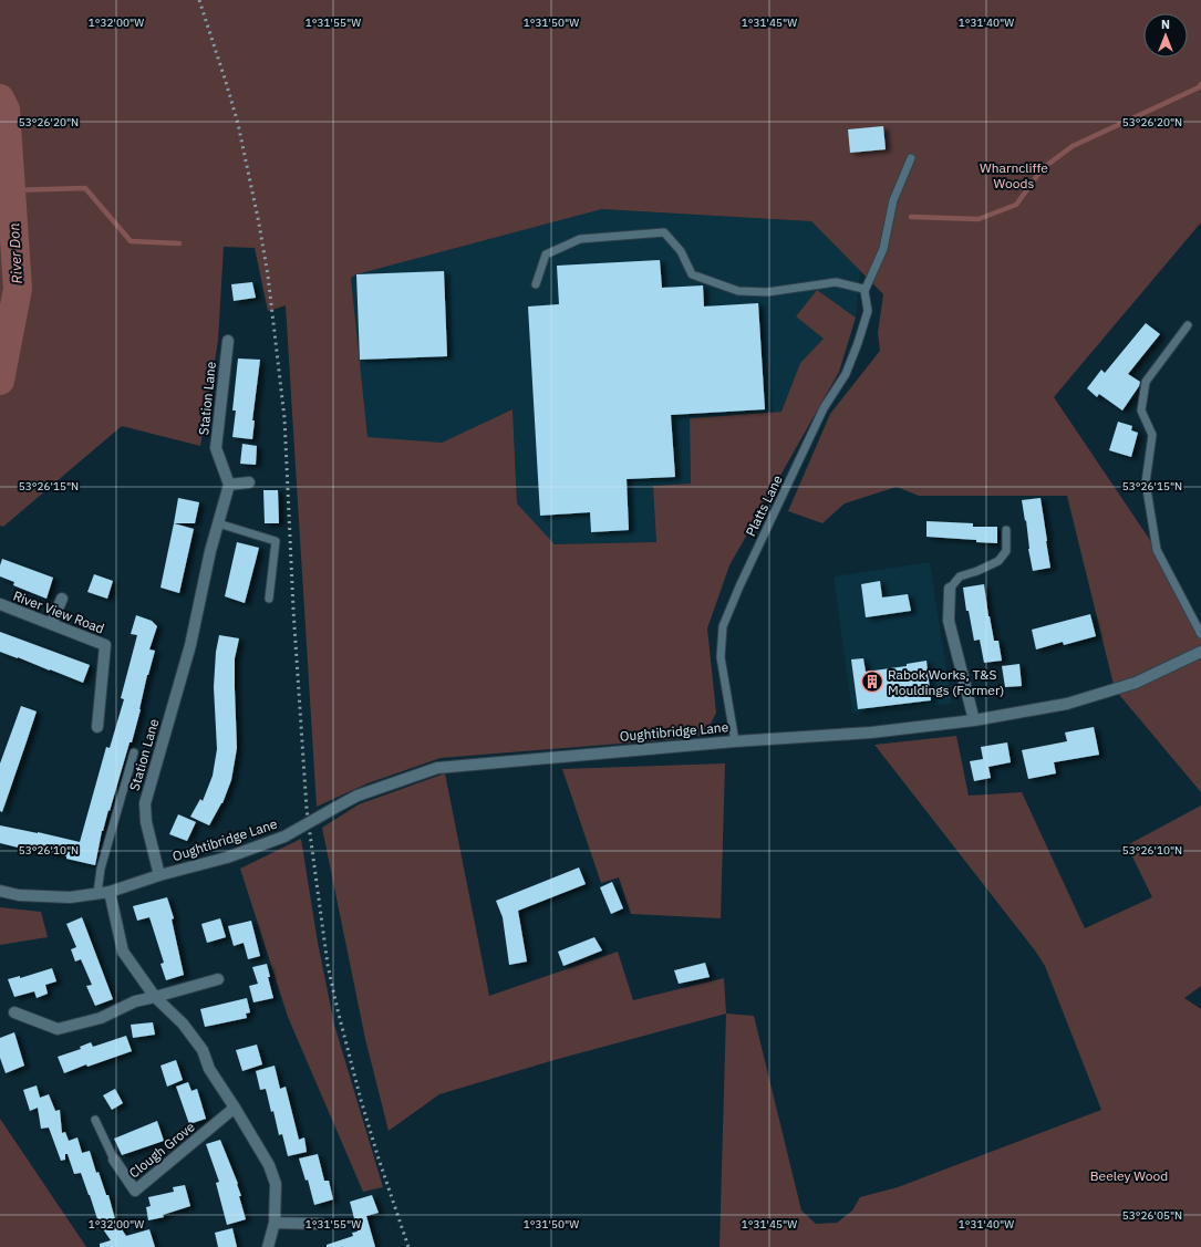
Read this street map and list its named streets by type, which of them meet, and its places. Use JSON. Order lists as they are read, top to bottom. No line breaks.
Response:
{"streets":{"street":["Station Lane","River View Road","Oughtibridge Lane","Clough Grove"],"lane":["Platts Lane"]},"crossings":[["Station Lane","Oughtibridge Lane"],["Platts Lane","Oughtibridge Lane"]],"water":["River Don"],"parks":["Wharncliffe Woods","Beeley Wood"],"places":{"building":["Rabok Works, T&S Mouldings (Former)"]},"north":"top","coordinates":["1°32'00\"W","1°31'55\"W","1°31'50\"W","1°31'45\"W","1°31'40\"W","53°26'20\"N","53°26'15\"N","53°26'10\"N","53°26'05\"N"]}
